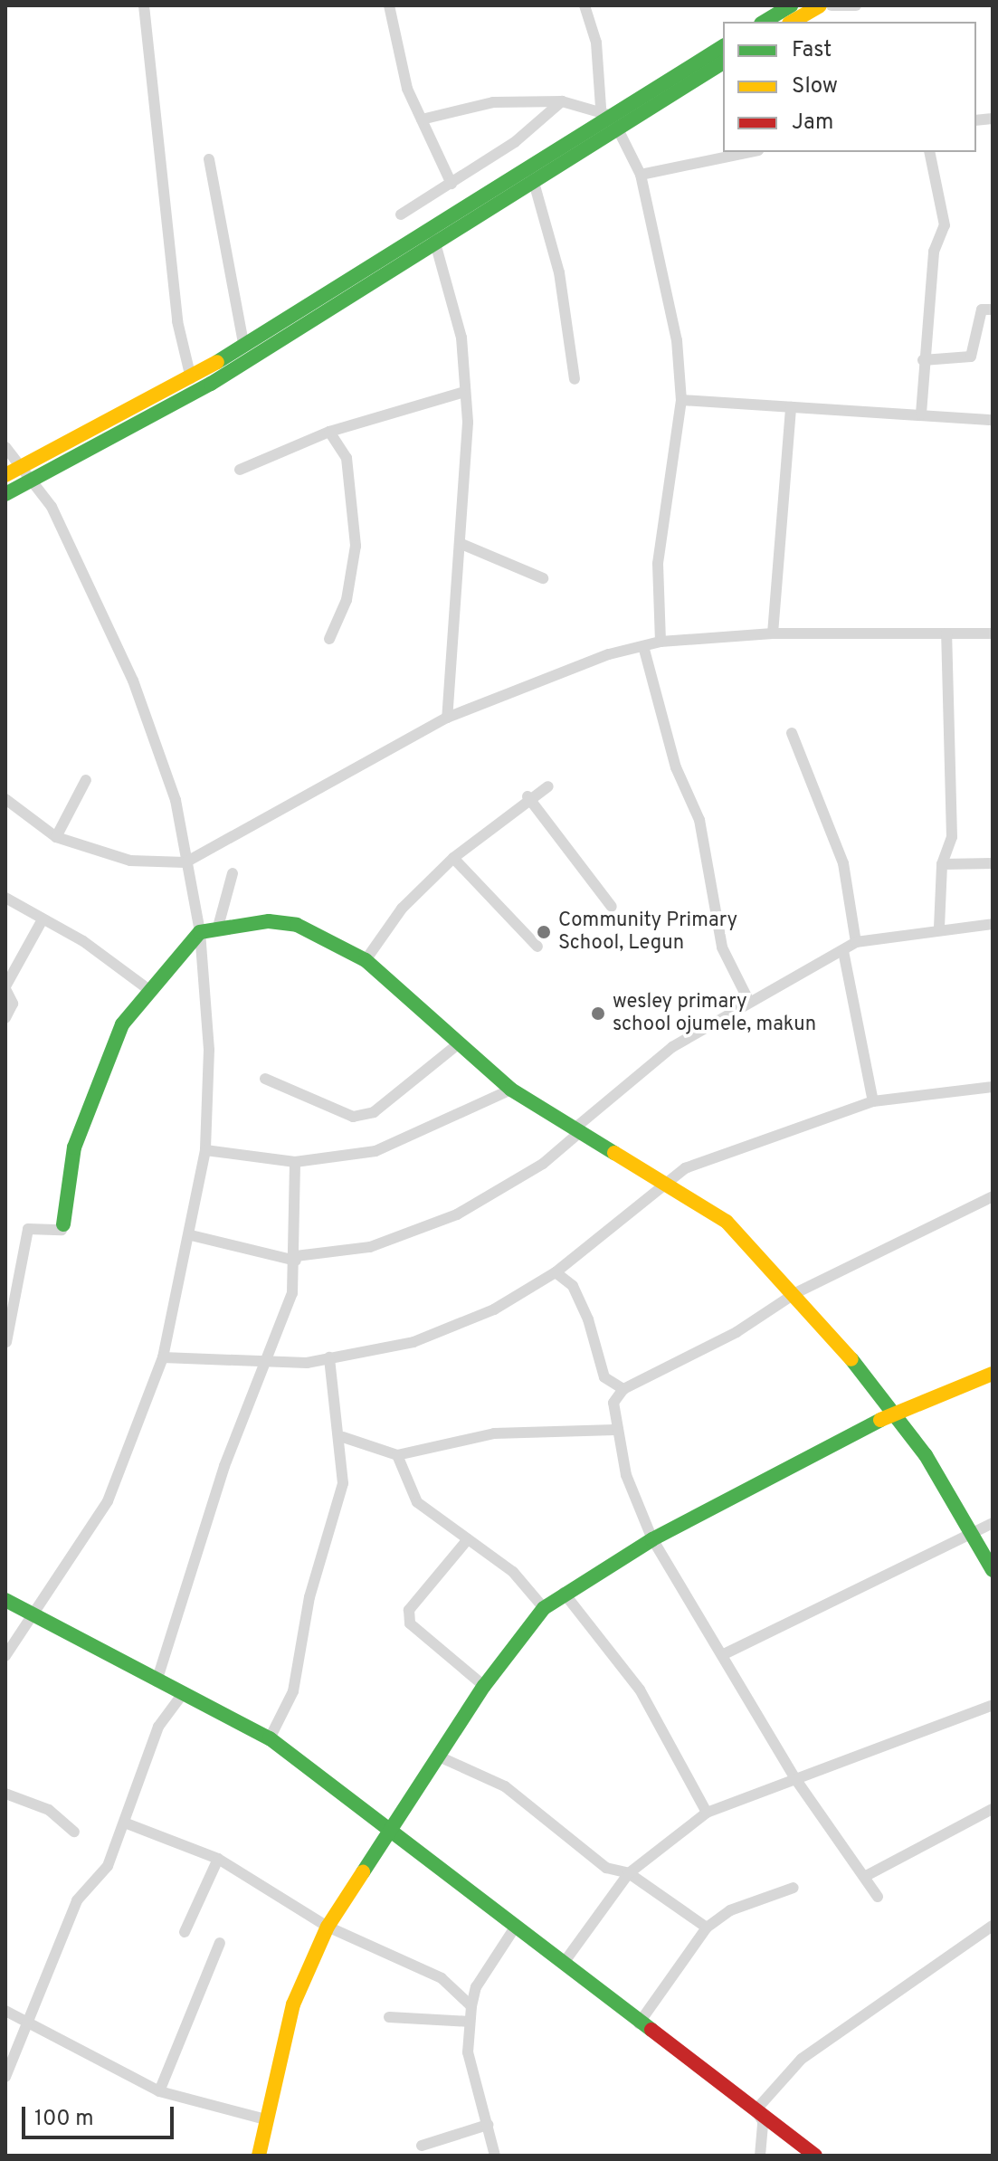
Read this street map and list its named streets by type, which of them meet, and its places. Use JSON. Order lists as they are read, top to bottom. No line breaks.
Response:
{"places":["Community Primary School, Legun","wesley primary school ojumele, makun"],"legend":["Fast","Slow","Jam"],"scale_bar":"100 m"}
